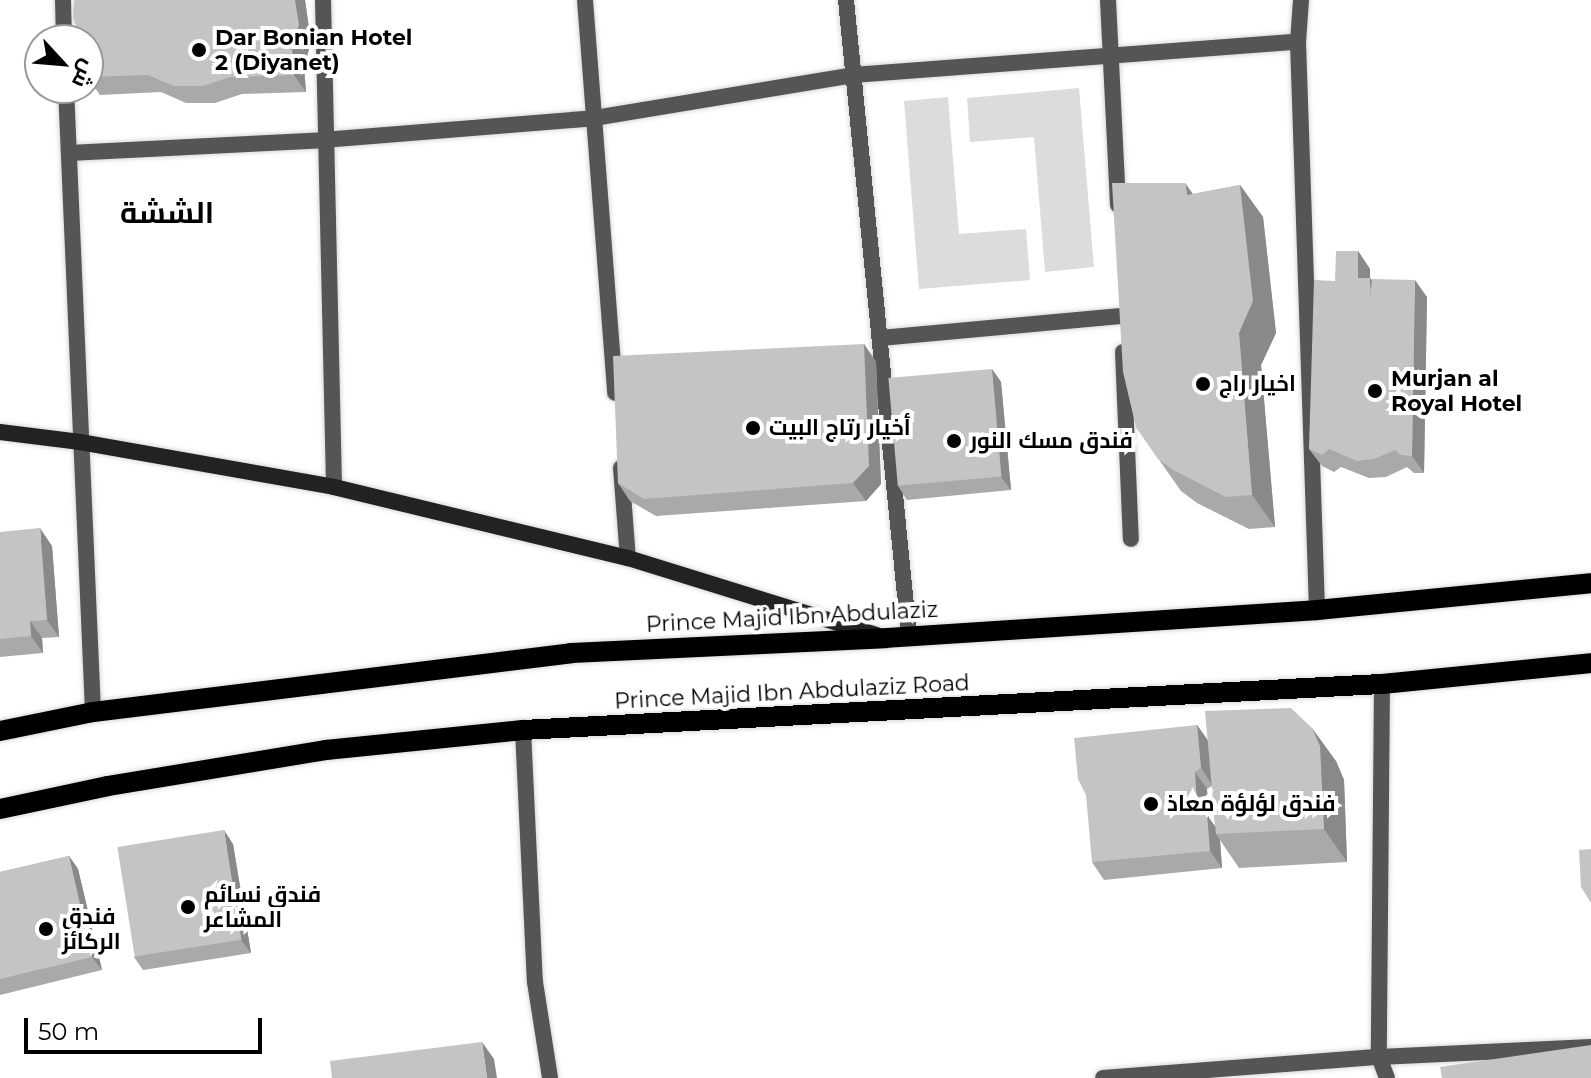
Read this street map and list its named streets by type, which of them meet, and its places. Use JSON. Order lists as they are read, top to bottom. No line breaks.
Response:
{"streets":{"main road":["Prince Majid Ibn Abdulaziz","Prince Majid Ibn Abdulaziz Road"]},"districts":["الششة"],"places":["Dar Bonian Hotel 2 (Diyanet)","اخيار راج","Murjan al Royal Hotel","أخيار رتاج البيت","فندق مسك النور","فندق لؤلؤة معاذ","فندق نسائم المشاعر","فندق الركائز"],"scale_bar":"50 m","north":"bottom right"}
